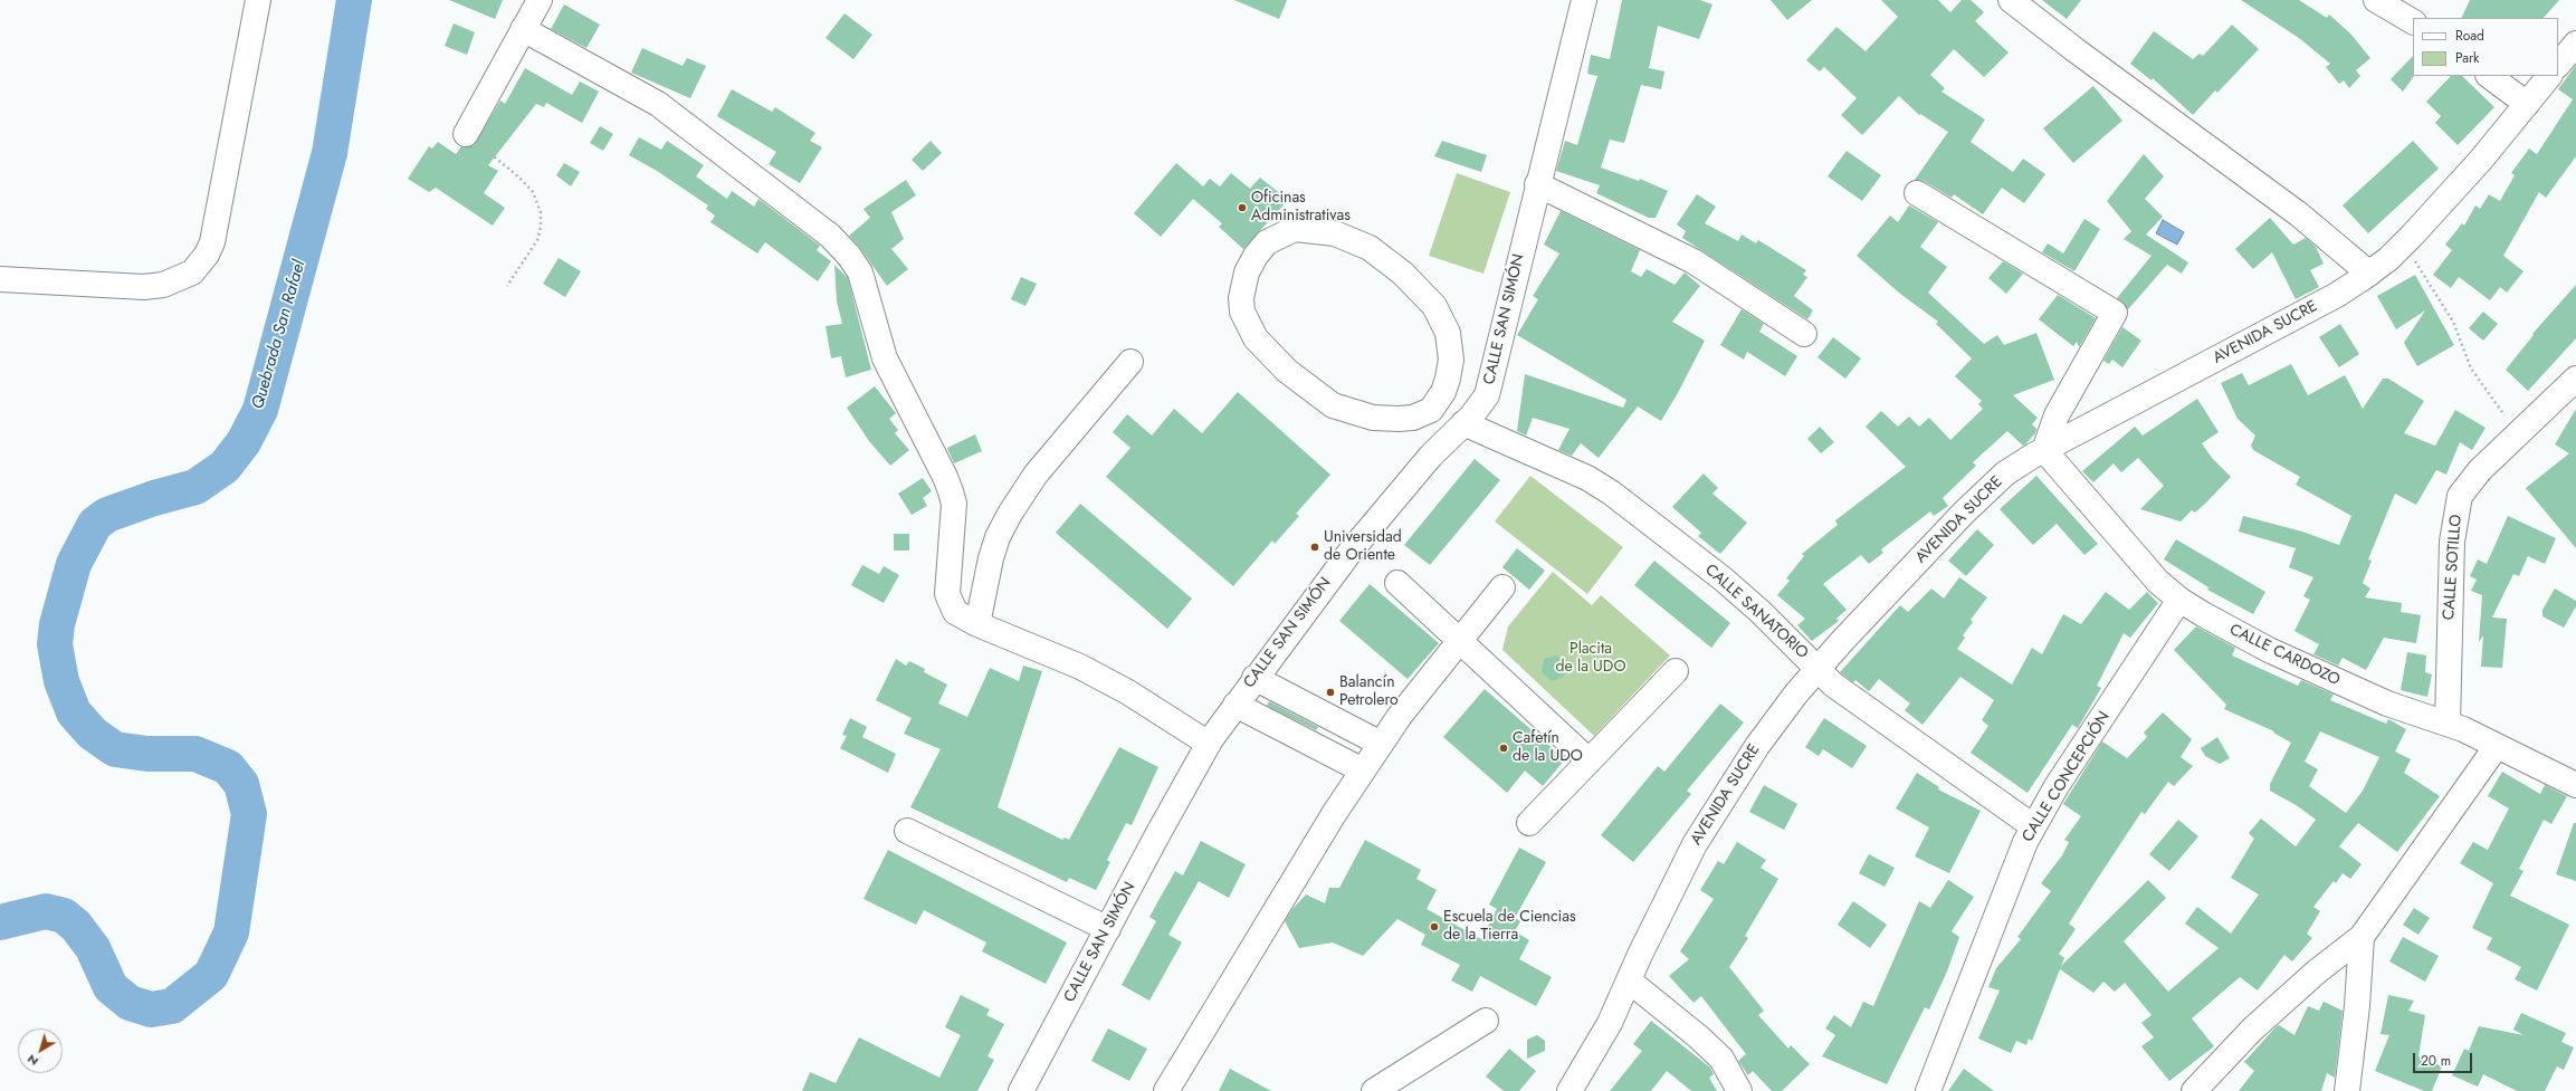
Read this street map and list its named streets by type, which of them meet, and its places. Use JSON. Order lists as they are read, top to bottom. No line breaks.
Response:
{"streets":{"street":["CALLE SAN SIMÓN","AVENIDA SUCRE","CALLE SOTILLO","CALLE SANATORIO","CALLE CARDOZO","CALLE CONCEPCIÓN"]},"crossings":[["CALLE SAN SIMÓN","CALLE SANATORIO"],["AVENIDA SUCRE","CALLE SANATORIO"],["AVENIDA SUCRE","CALLE CARDOZO"],["CALLE SOTILLO","CALLE CARDOZO"],["CALLE SANATORIO","CALLE CONCEPCIÓN"],["CALLE CARDOZO","CALLE CONCEPCIÓN"]],"water":["Quebrada San Rafael"],"parks":["Placita de la UDO"],"places":["Oficinas Administrativas","Universidad de Oriente","Balancín Petrolero","Cafetín de la UDO","Escuela de Ciencias de la Tierra"],"legend":["Road","Park"],"scale_bar":"20 m","north":"bottom left"}
